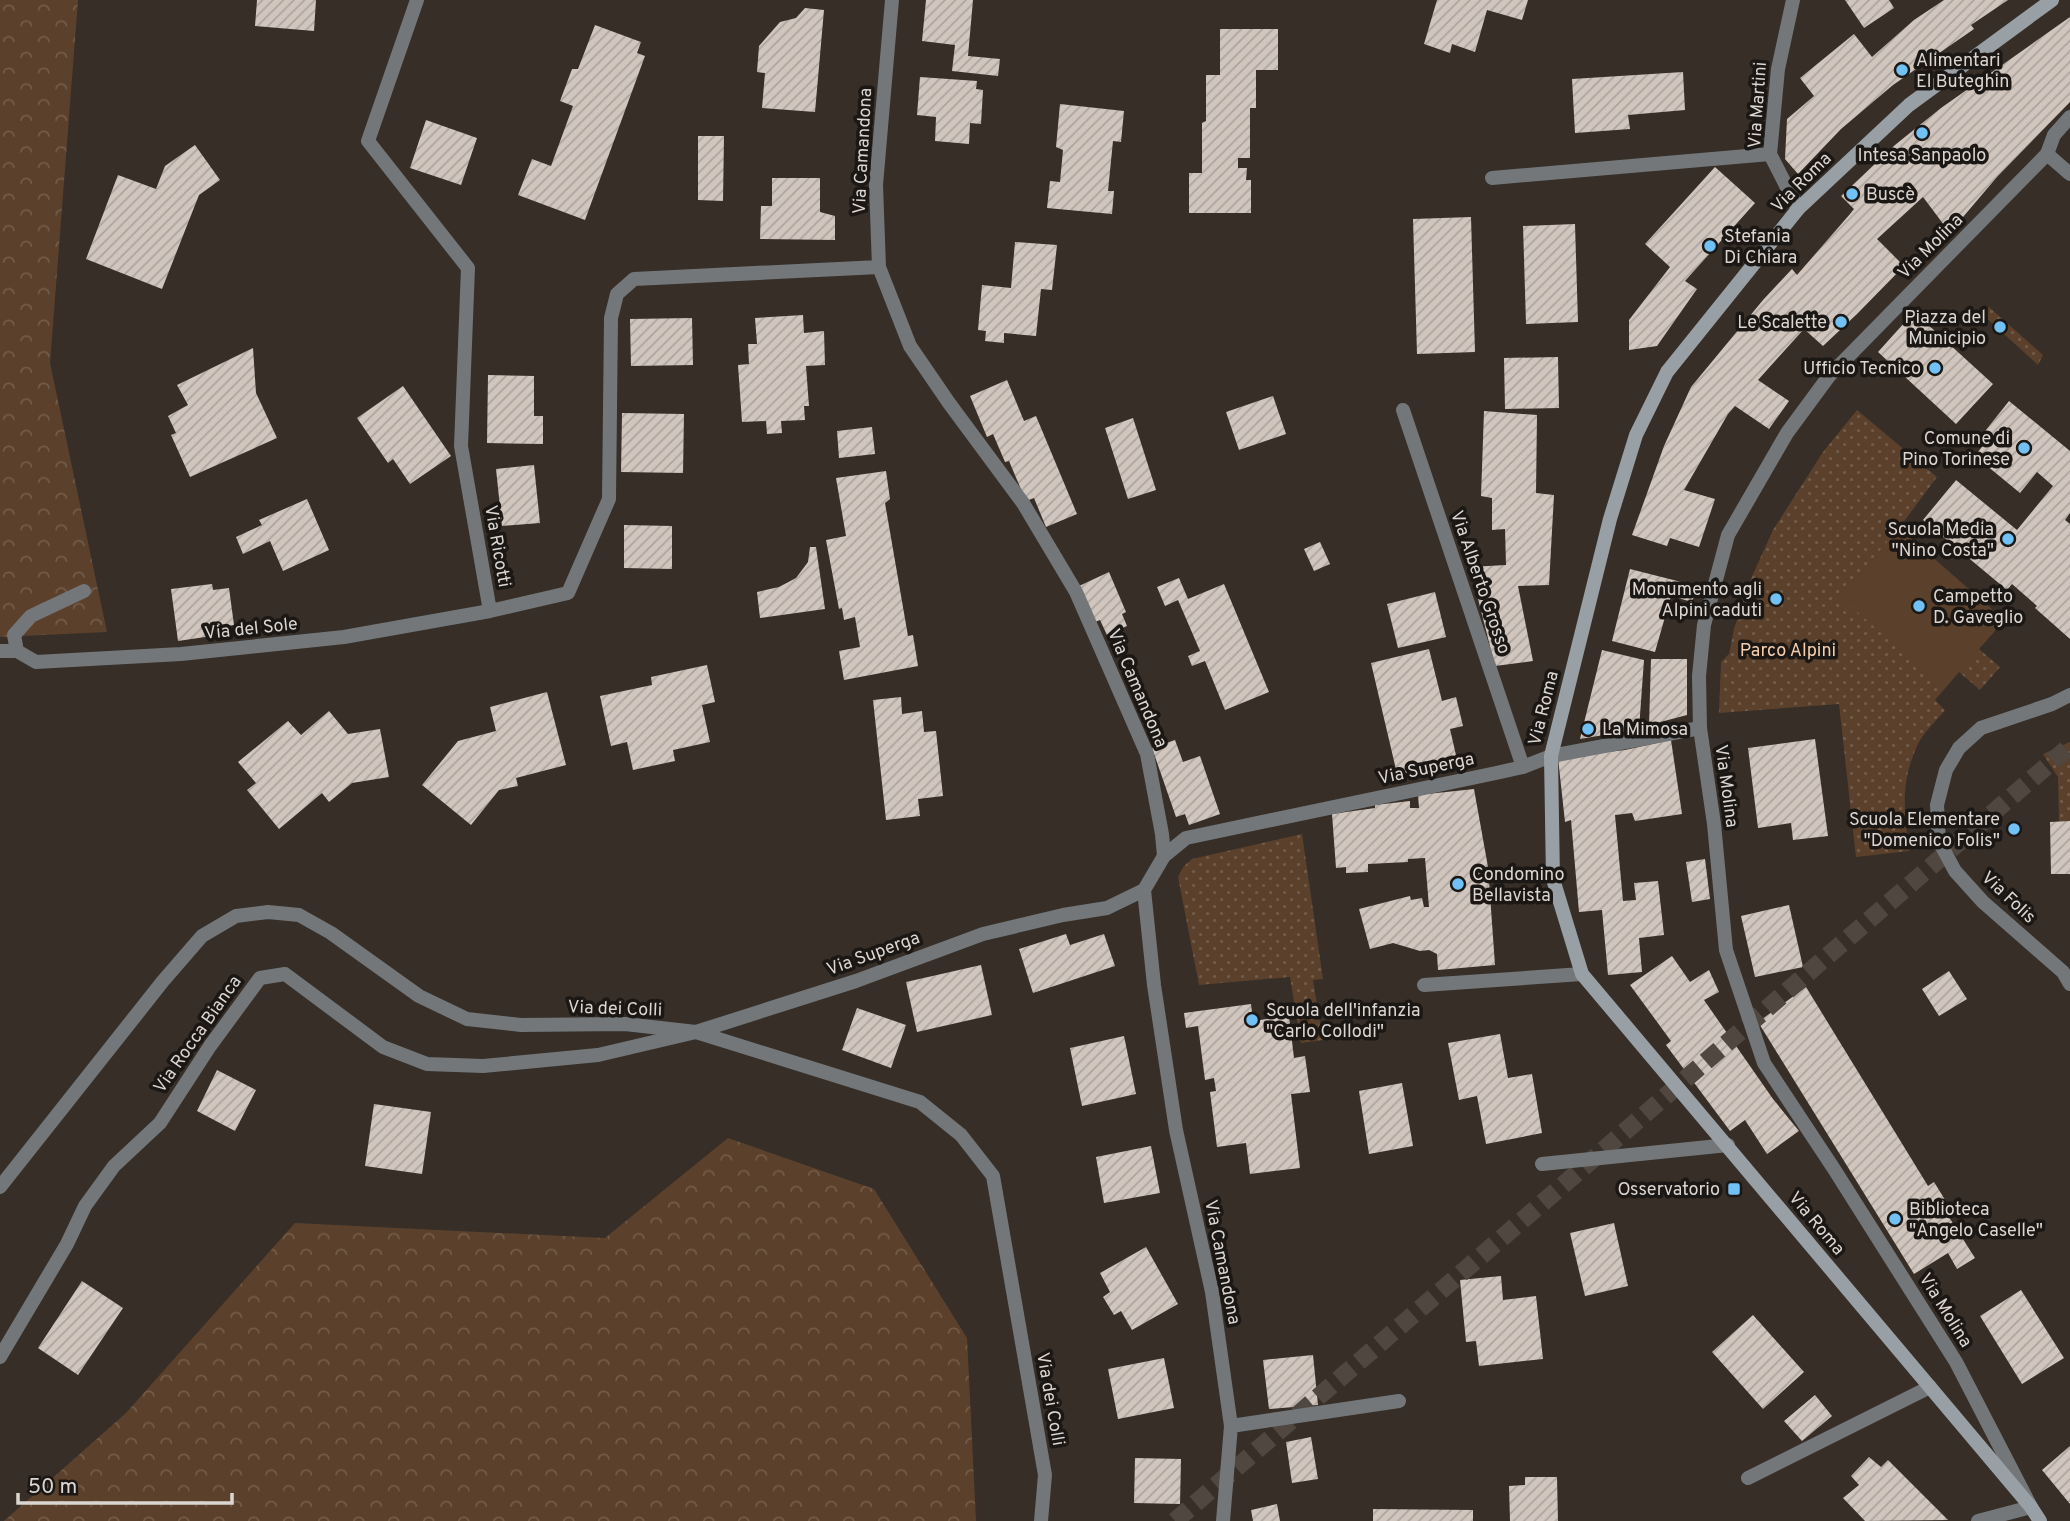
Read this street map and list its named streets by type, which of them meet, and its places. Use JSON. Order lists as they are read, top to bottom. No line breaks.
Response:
{"streets":{"main road":["Via Roma"],"street":["Via Martini","Via Camandona","Via Molina","Via Ricotti","Via Alberto Grosso","Via del Sole","Via Superga","Via Folis","Via dei Colli","Via Rocca Bianca"]},"crossings":[["Via Martini","Via Roma"],["Via Camandona","Via Ricotti"],["Via Camandona","Via Superga"],["Via Roma","Via Molina"],["Via Roma","Via Superga"],["Via Molina","Via Superga"],["Via Ricotti","Via del Sole"],["Via Alberto Grosso","Via Superga"],["Via Superga","Via dei Colli"],["Via Superga","Via Rocca Bianca"],["Via dei Colli","Via Rocca Bianca"]],"parks":["Parco Alpini"],"places":{"other":["Alimentari El Buteghin","Intesa Sanpaolo","Buscè","Stefania Di Chiara","Le Scalette","Piazza del Municipio","Ufficio Tecnico","Comune di Pino Torinese","Scuola Media \"Nino Costa\"","Monumento agli Alpini caduti","Campetto D. Gaveglio","La Mimosa","Scuola Elementare \"Domenico Folis\"","Condomino Bellavista","Scuola dell'infanzia \"Carlo Collodi\"","Biblioteca \"Angelo Caselle\""],"transit":["Osservatorio"]},"scale_bar":"50 m"}
